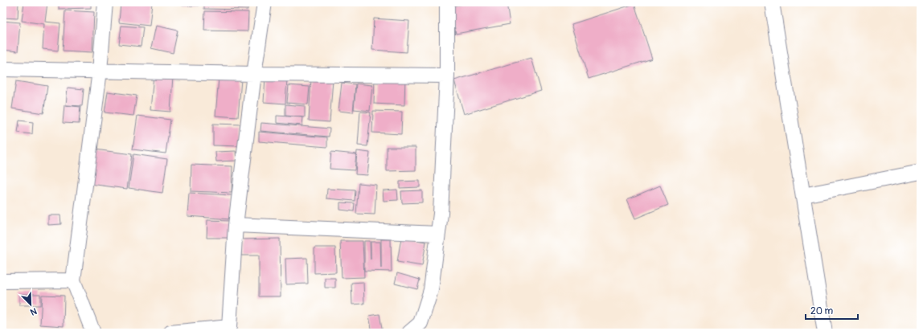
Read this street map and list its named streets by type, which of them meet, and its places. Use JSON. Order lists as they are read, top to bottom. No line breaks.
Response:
{"scale_bar":"20 m","north":"bottom right"}
